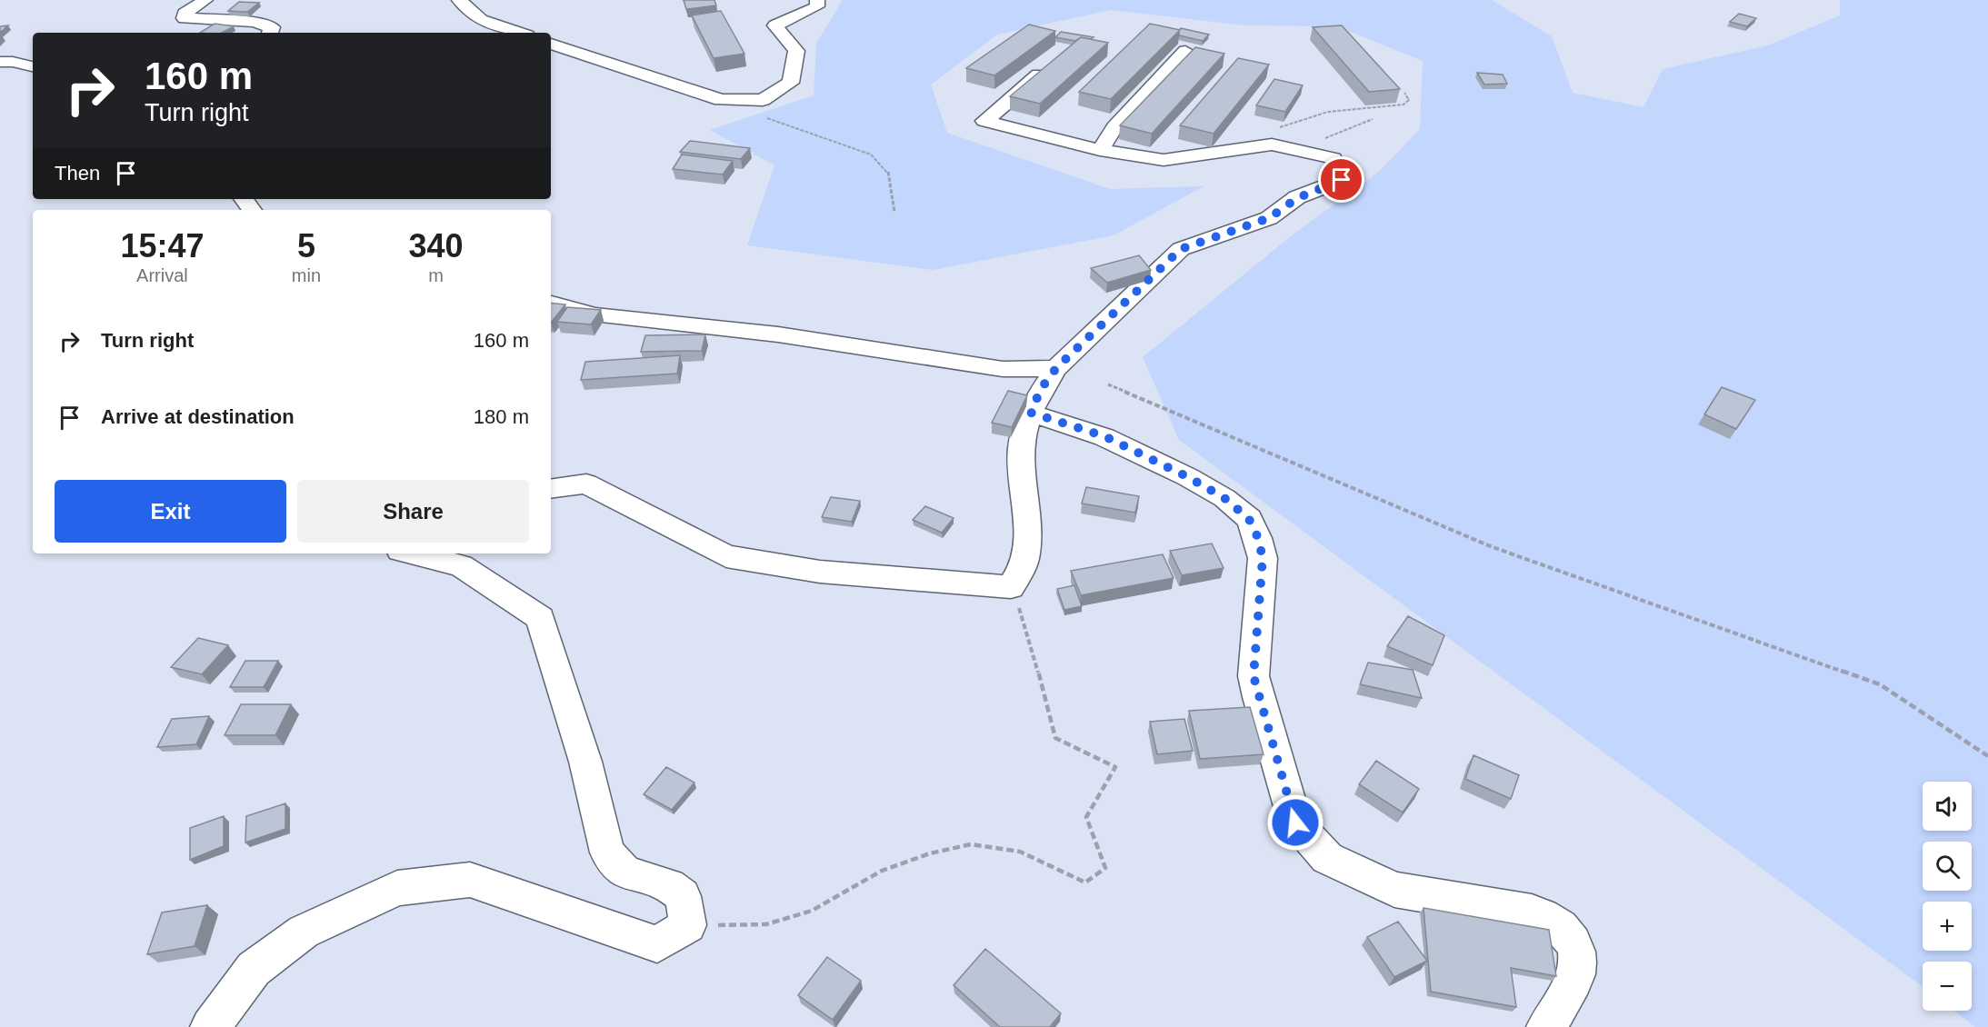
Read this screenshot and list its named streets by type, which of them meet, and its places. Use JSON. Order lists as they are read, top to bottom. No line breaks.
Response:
{"page":{"turn":["160 m","Turn right"],"then":"Then","eta":["15:47","Arrival","5","min","340","m"],"list":[{"name":"Turn right","value":"160 m"},{"name":"Arrive at destination","value":"180 m"}],"buttons":["Exit","Share"],"map_buttons":["+","−"]}}
